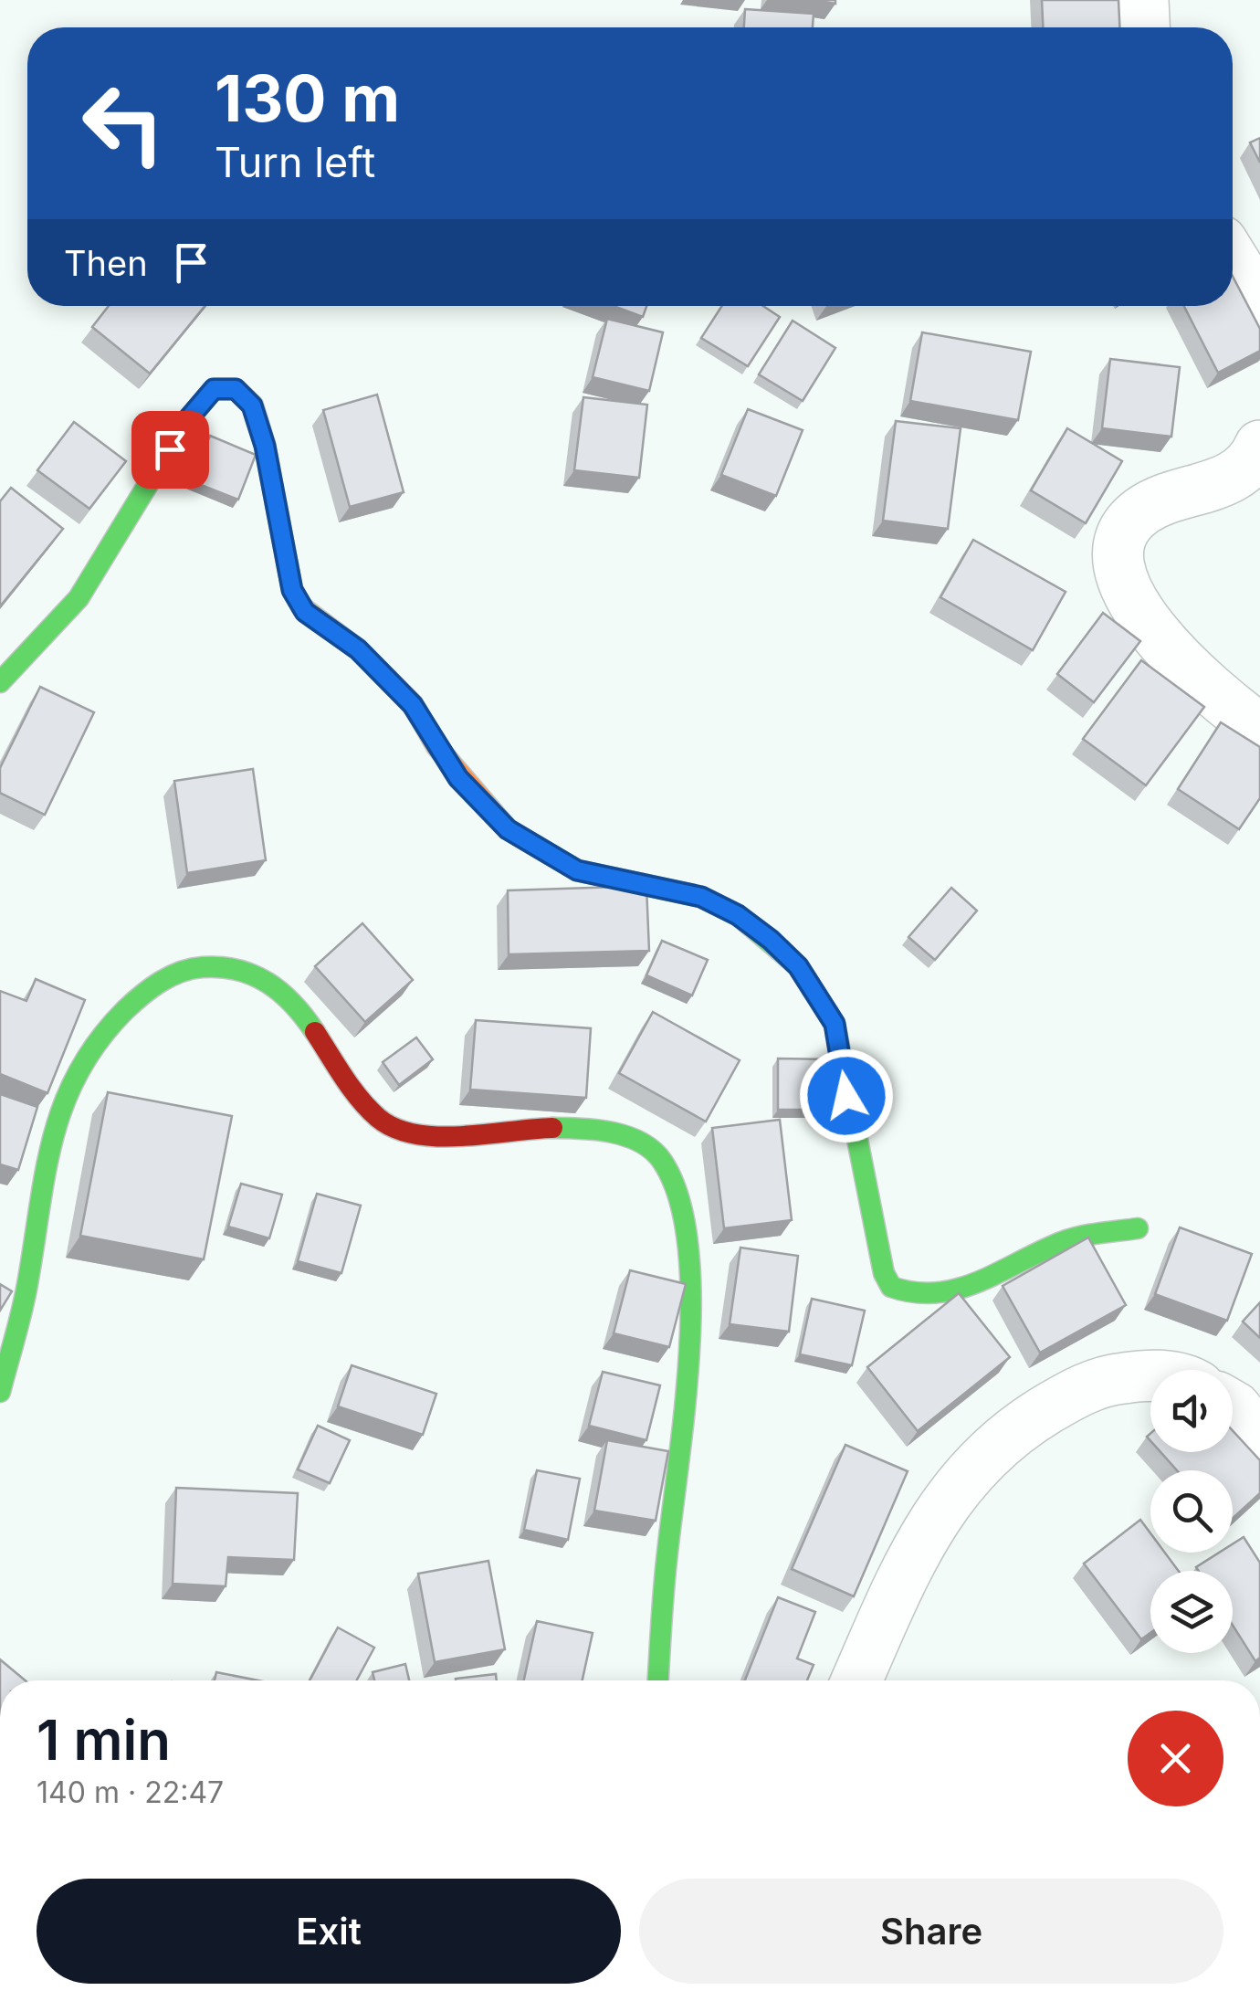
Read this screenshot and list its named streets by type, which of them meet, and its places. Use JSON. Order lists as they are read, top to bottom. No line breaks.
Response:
{"page":{"turn":["130 m","Turn left"],"then":"Then","heading":["1 min","140 m · 22:47"],"buttons":["Exit","Share"]}}
